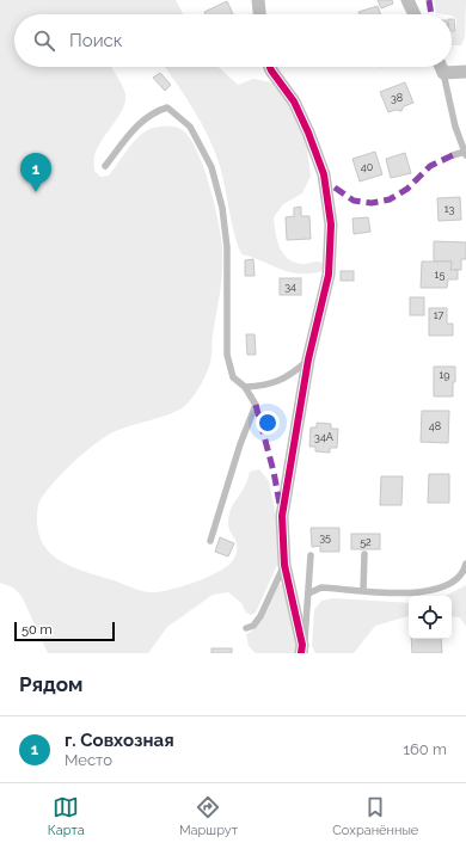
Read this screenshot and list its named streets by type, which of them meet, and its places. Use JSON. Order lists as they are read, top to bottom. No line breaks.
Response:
{"house_numbers":["38","40","13","15","34","17","19","48","34А","35","52"],"scale_bar":"50 m","page":{"search":"Поиск","pins":"1","scale":"50 m","heading":"Рядом","list":[{"mark":"1","name":"г. Совхозная","note":"Место","value":"160 m"}],"nav":["Карта","Маршрут","Сохранённые"]}}
